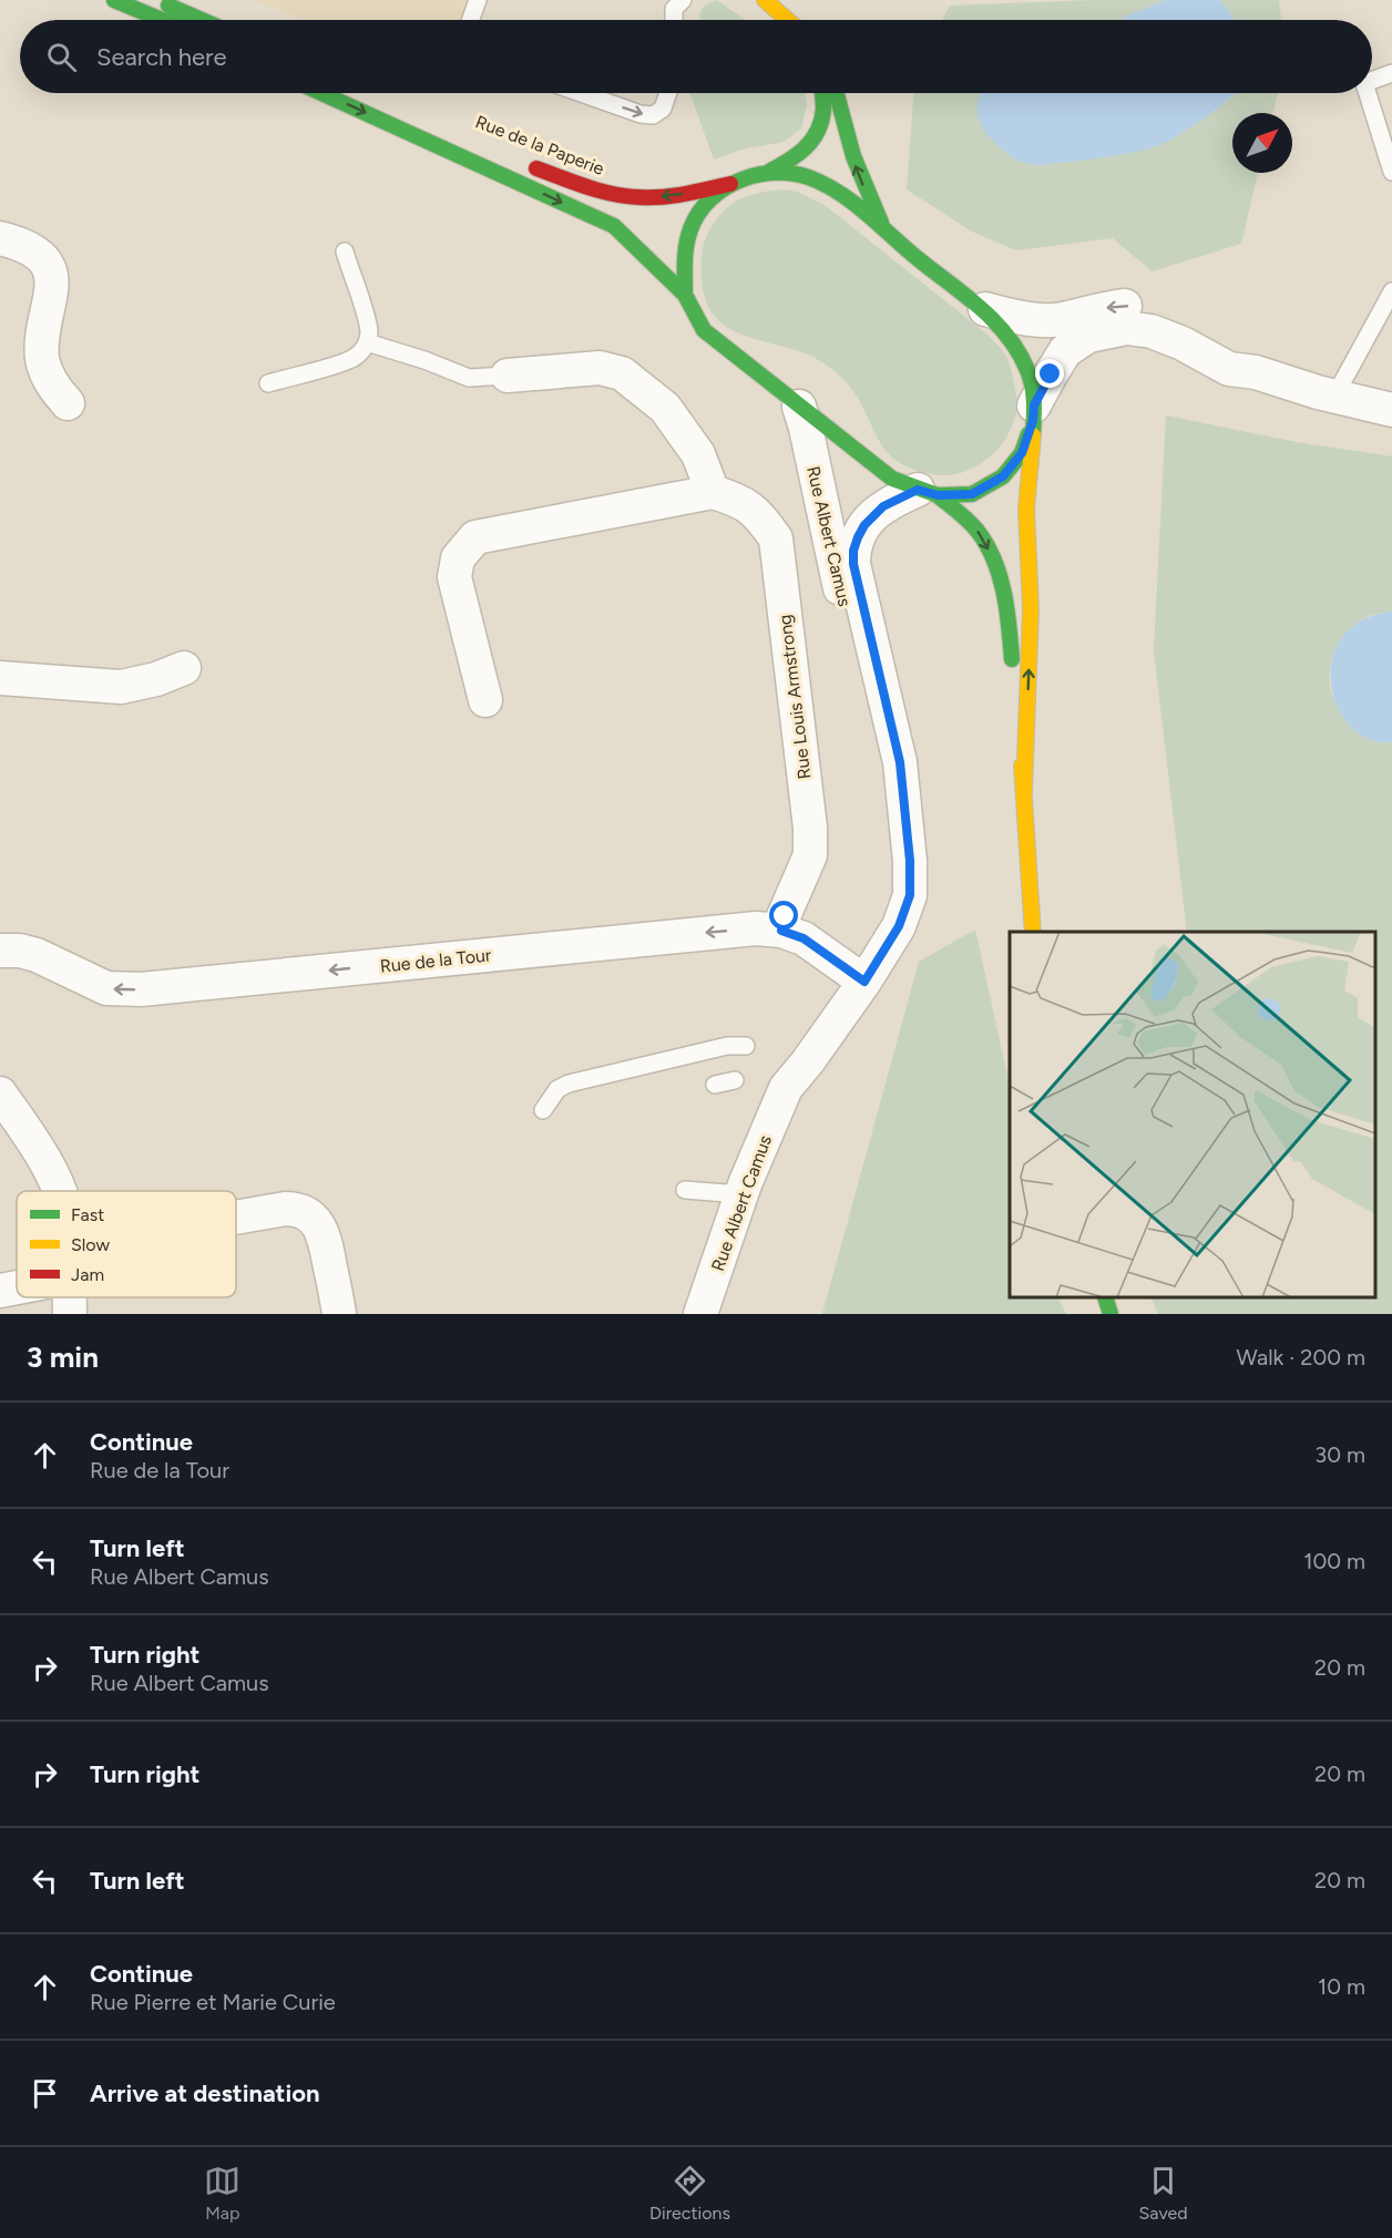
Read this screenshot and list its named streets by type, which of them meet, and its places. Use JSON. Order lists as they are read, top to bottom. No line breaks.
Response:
{"streets":{"main road":["Rue de la Paperie"],"street":["Rue Albert Camus","Rue Louis Armstrong","Rue de la Tour"]},"crossings":[["Rue Albert Camus","Rue de la Tour"],["Rue Louis Armstrong","Rue de la Tour"]],"one_way":["Rue de la Tour"],"legend":["Fast","Slow","Jam"],"north":"top right","page":{"search":"Search here","heading":["3 min","Walk · 200 m"],"list":[["Continue","Rue de la Tour","30 m"],["Turn left","Rue Albert Camus","100 m"],["Turn right","Rue Albert Camus","20 m"],["Turn right","20 m"],["Turn left","20 m"],["Continue","Rue Pierre et Marie Curie","10 m"],"Arrive at destination"],"nav":["Map","Directions","Saved"]}}
